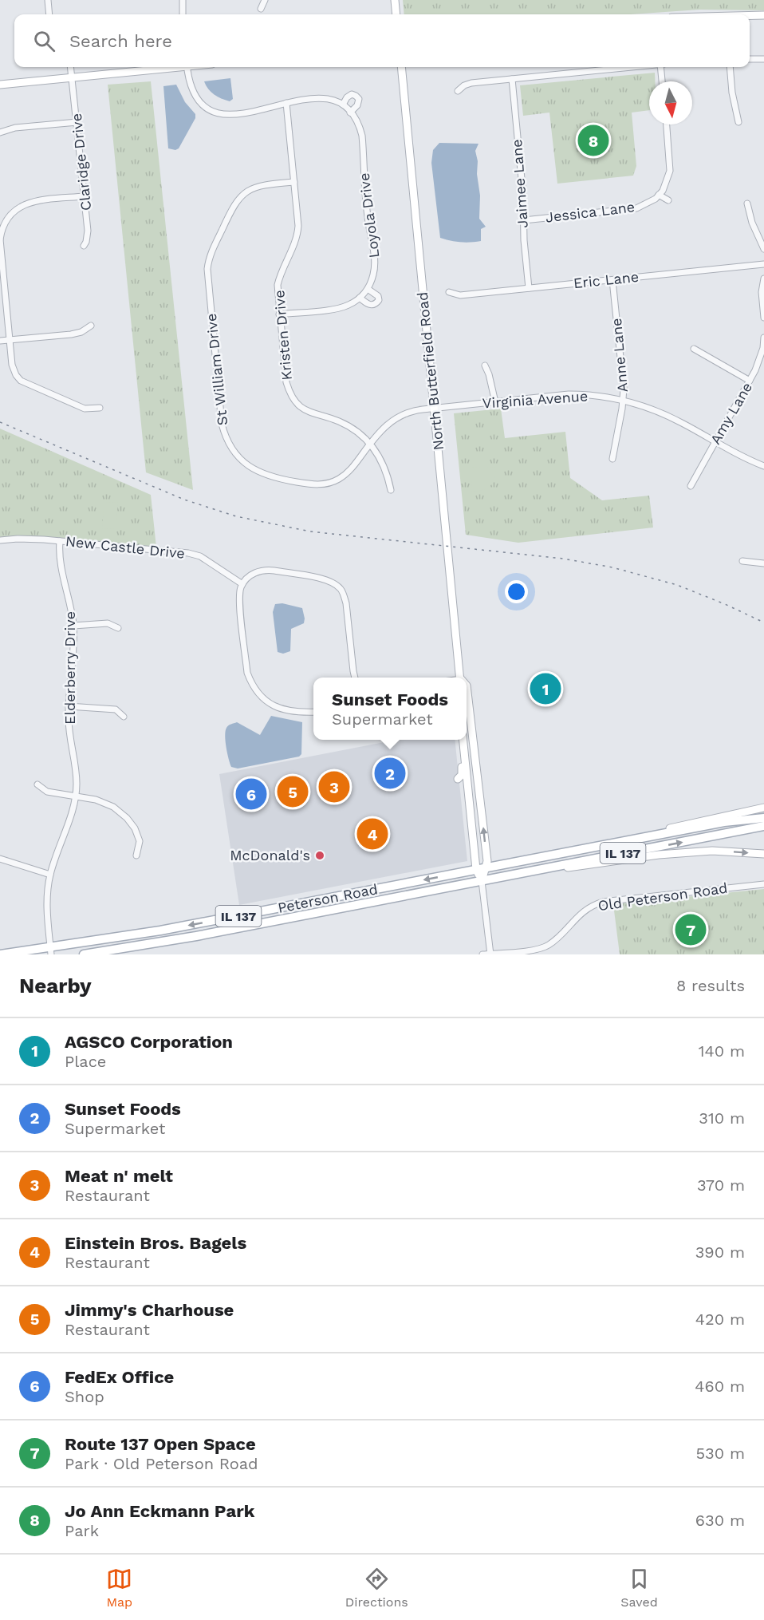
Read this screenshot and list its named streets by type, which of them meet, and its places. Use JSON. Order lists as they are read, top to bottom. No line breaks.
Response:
{"streets":{"main road":["North Butterfield Road","IL 137","Peterson Road"],"street":["Claridge Drive","Jaimee Lane","Jessica Lane","Loyola Drive","Eric Lane","Kristen Drive","Anne Lane","St William Drive","Virginia Avenue","Amy Lane","New Castle Drive","Elderberry Drive","Old Peterson Road"]},"crossings":[["Jaimee Lane","Jessica Lane"],["Jaimee Lane","Eric Lane"],["Loyola Drive","Kristen Drive"],["Eric Lane","Anne Lane"],["Kristen Drive","St William Drive"],["Anne Lane","Virginia Avenue"],["St William Drive","North Butterfield Road"],["St William Drive","Virginia Avenue"],["North Butterfield Road","Virginia Avenue"],["North Butterfield Road","Old Peterson Road"],["North Butterfield Road","Peterson Road"],["Virginia Avenue","Amy Lane"],["New Castle Drive","Elderberry Drive"]],"places":["McDonald's"],"north":"bottom","page":{"search":"Search here","pins":["8","1","2","3","5","6","4","7"],"popup":["Sunset Foods","Supermarket"],"heading":["Nearby","8 results"],"list":[{"mark":"1","name":"AGSCO Corporation","note":"Place","value":"140 m"},{"mark":"2","name":"Sunset Foods","note":"Supermarket","value":"310 m"},{"mark":"3","name":"Meat n' melt","note":"Restaurant","value":"370 m"},{"mark":"4","name":"Einstein Bros. Bagels","note":"Restaurant","value":"390 m"},{"mark":"5","name":"Jimmy's Charhouse","note":"Restaurant","value":"420 m"},{"mark":"6","name":"FedEx Office","note":"Shop","value":"460 m"},{"mark":"7","name":"Route 137 Open Space","note":"Park · Old Peterson Road","value":"530 m"},{"mark":"8","name":"Jo Ann Eckmann Park","note":"Park","value":"630 m"}],"nav":["Map","Directions","Saved"]}}
